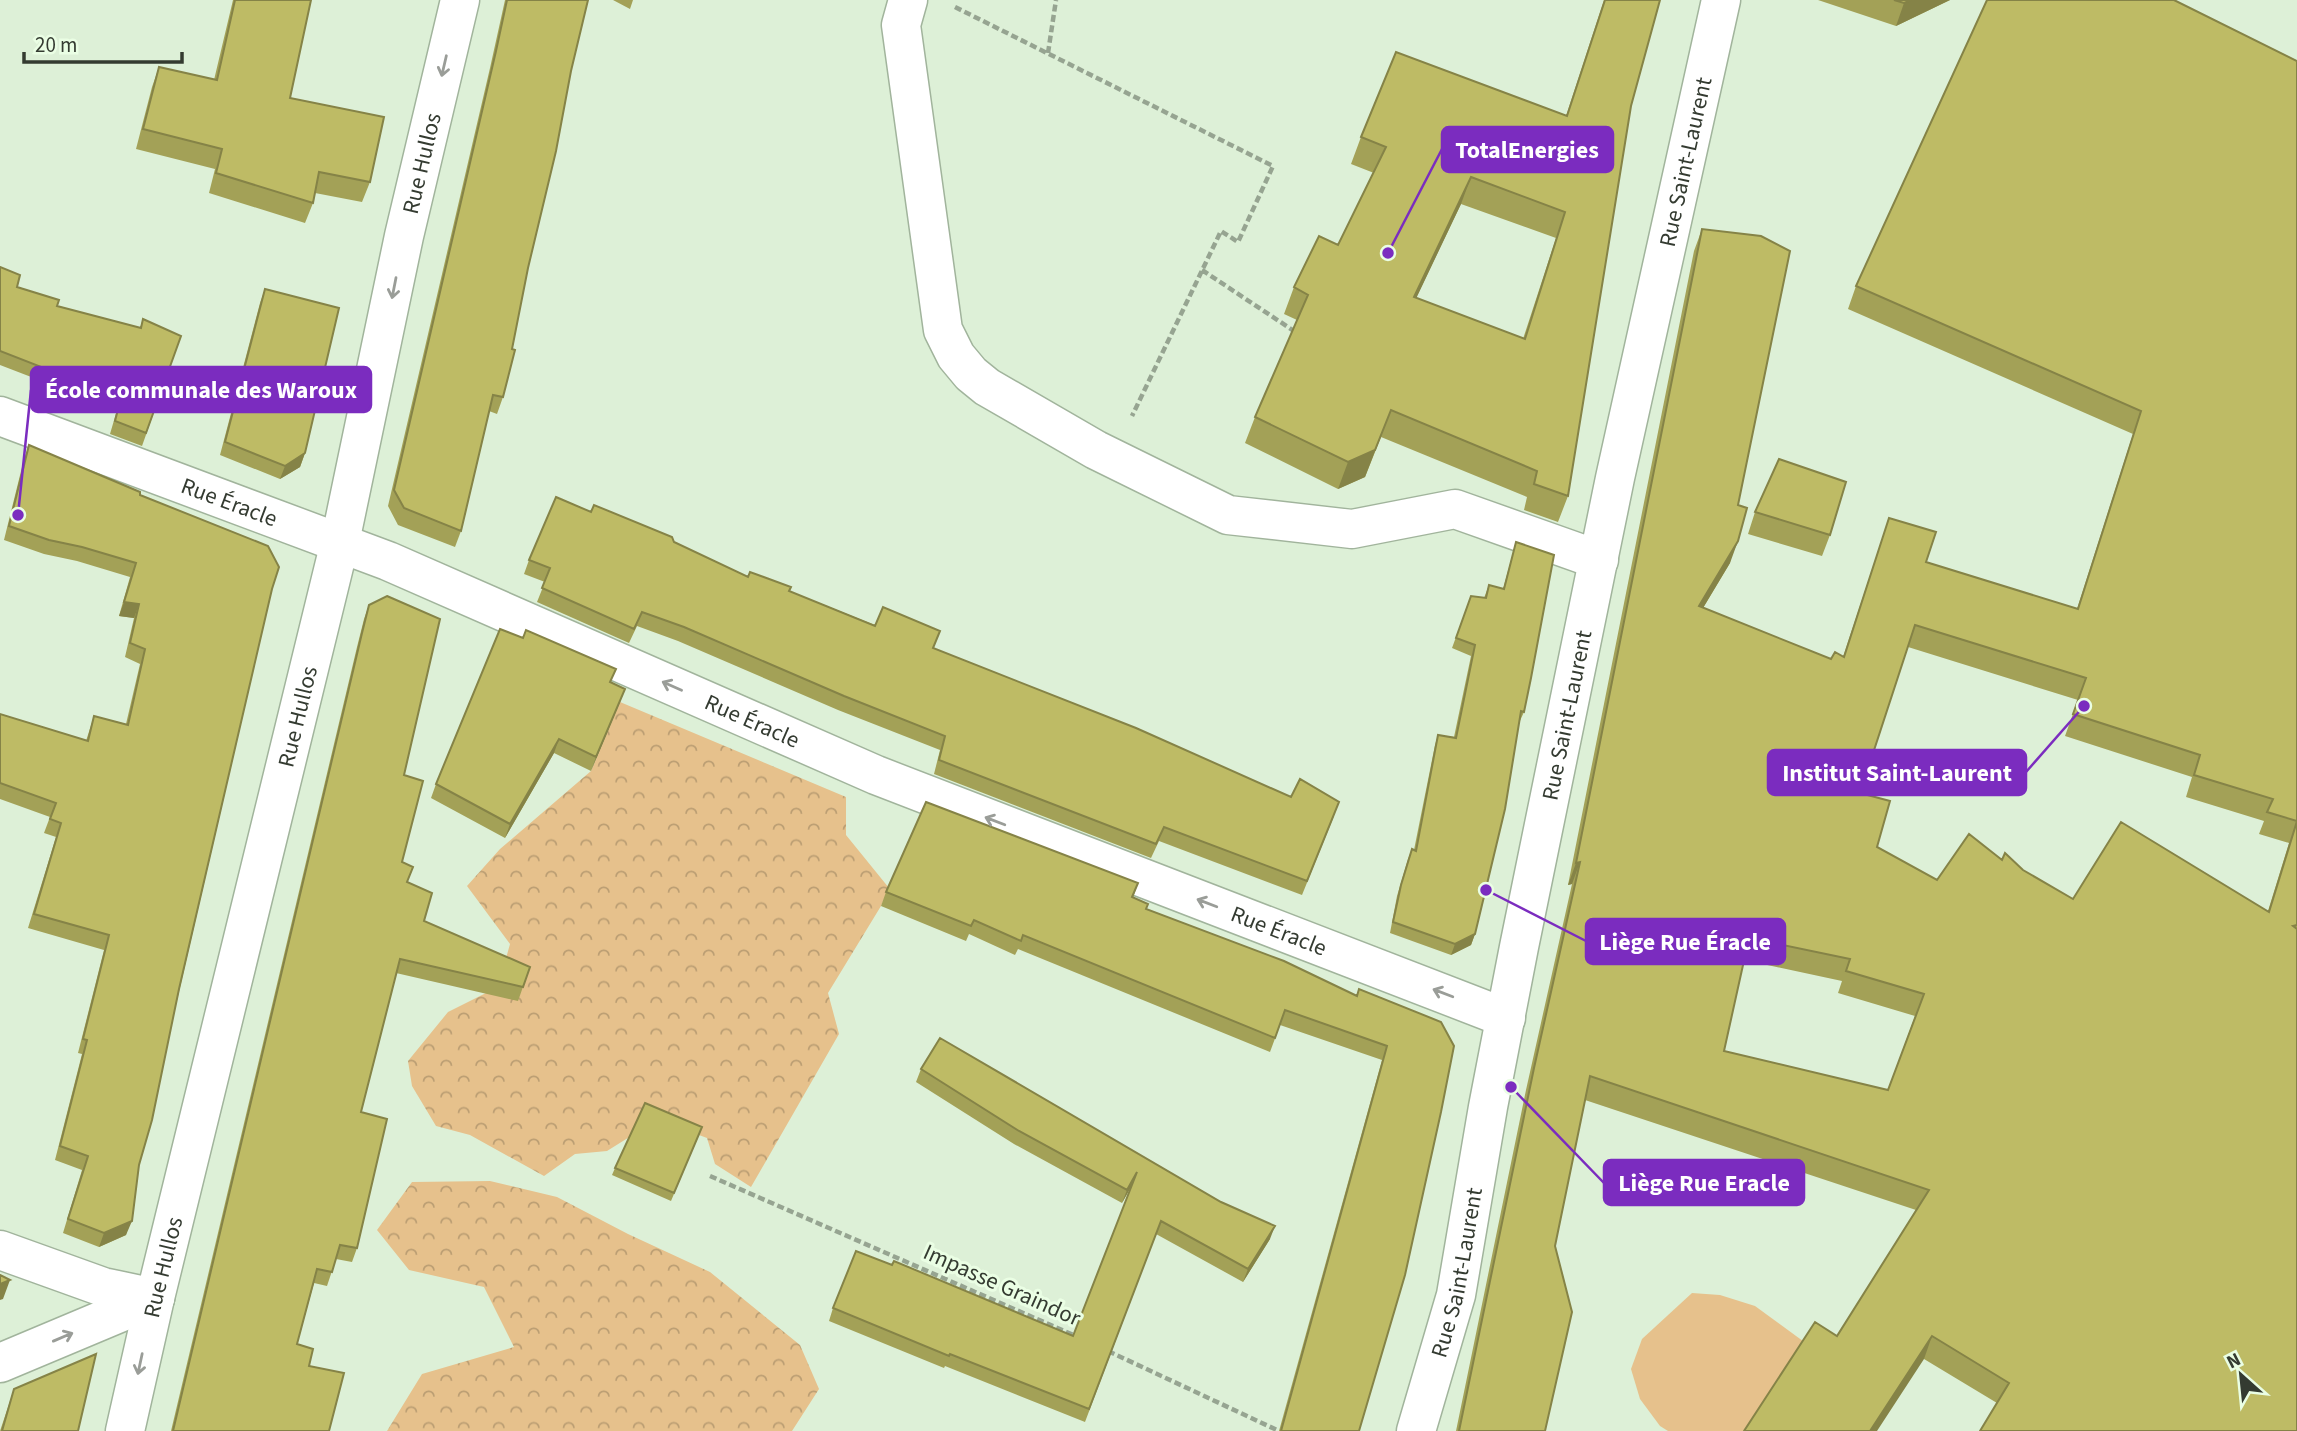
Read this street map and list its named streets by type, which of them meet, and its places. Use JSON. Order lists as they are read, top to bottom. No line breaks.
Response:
{"streets":{"street":["Rue Saint-Laurent","Rue Hullos","Rue Éracle"],"path":["Impasse Graindor"]},"crossings":[["Rue Saint-Laurent","Rue Éracle"],["Rue Hullos","Rue Éracle"]],"one_way":["Rue Hullos","Rue Éracle"],"places":["TotalEnergies","École communale des Waroux","Institut Saint-Laurent","Liège Rue Éracle","Liège Rue Eracle"],"scale_bar":"20 m","north":"top left"}
